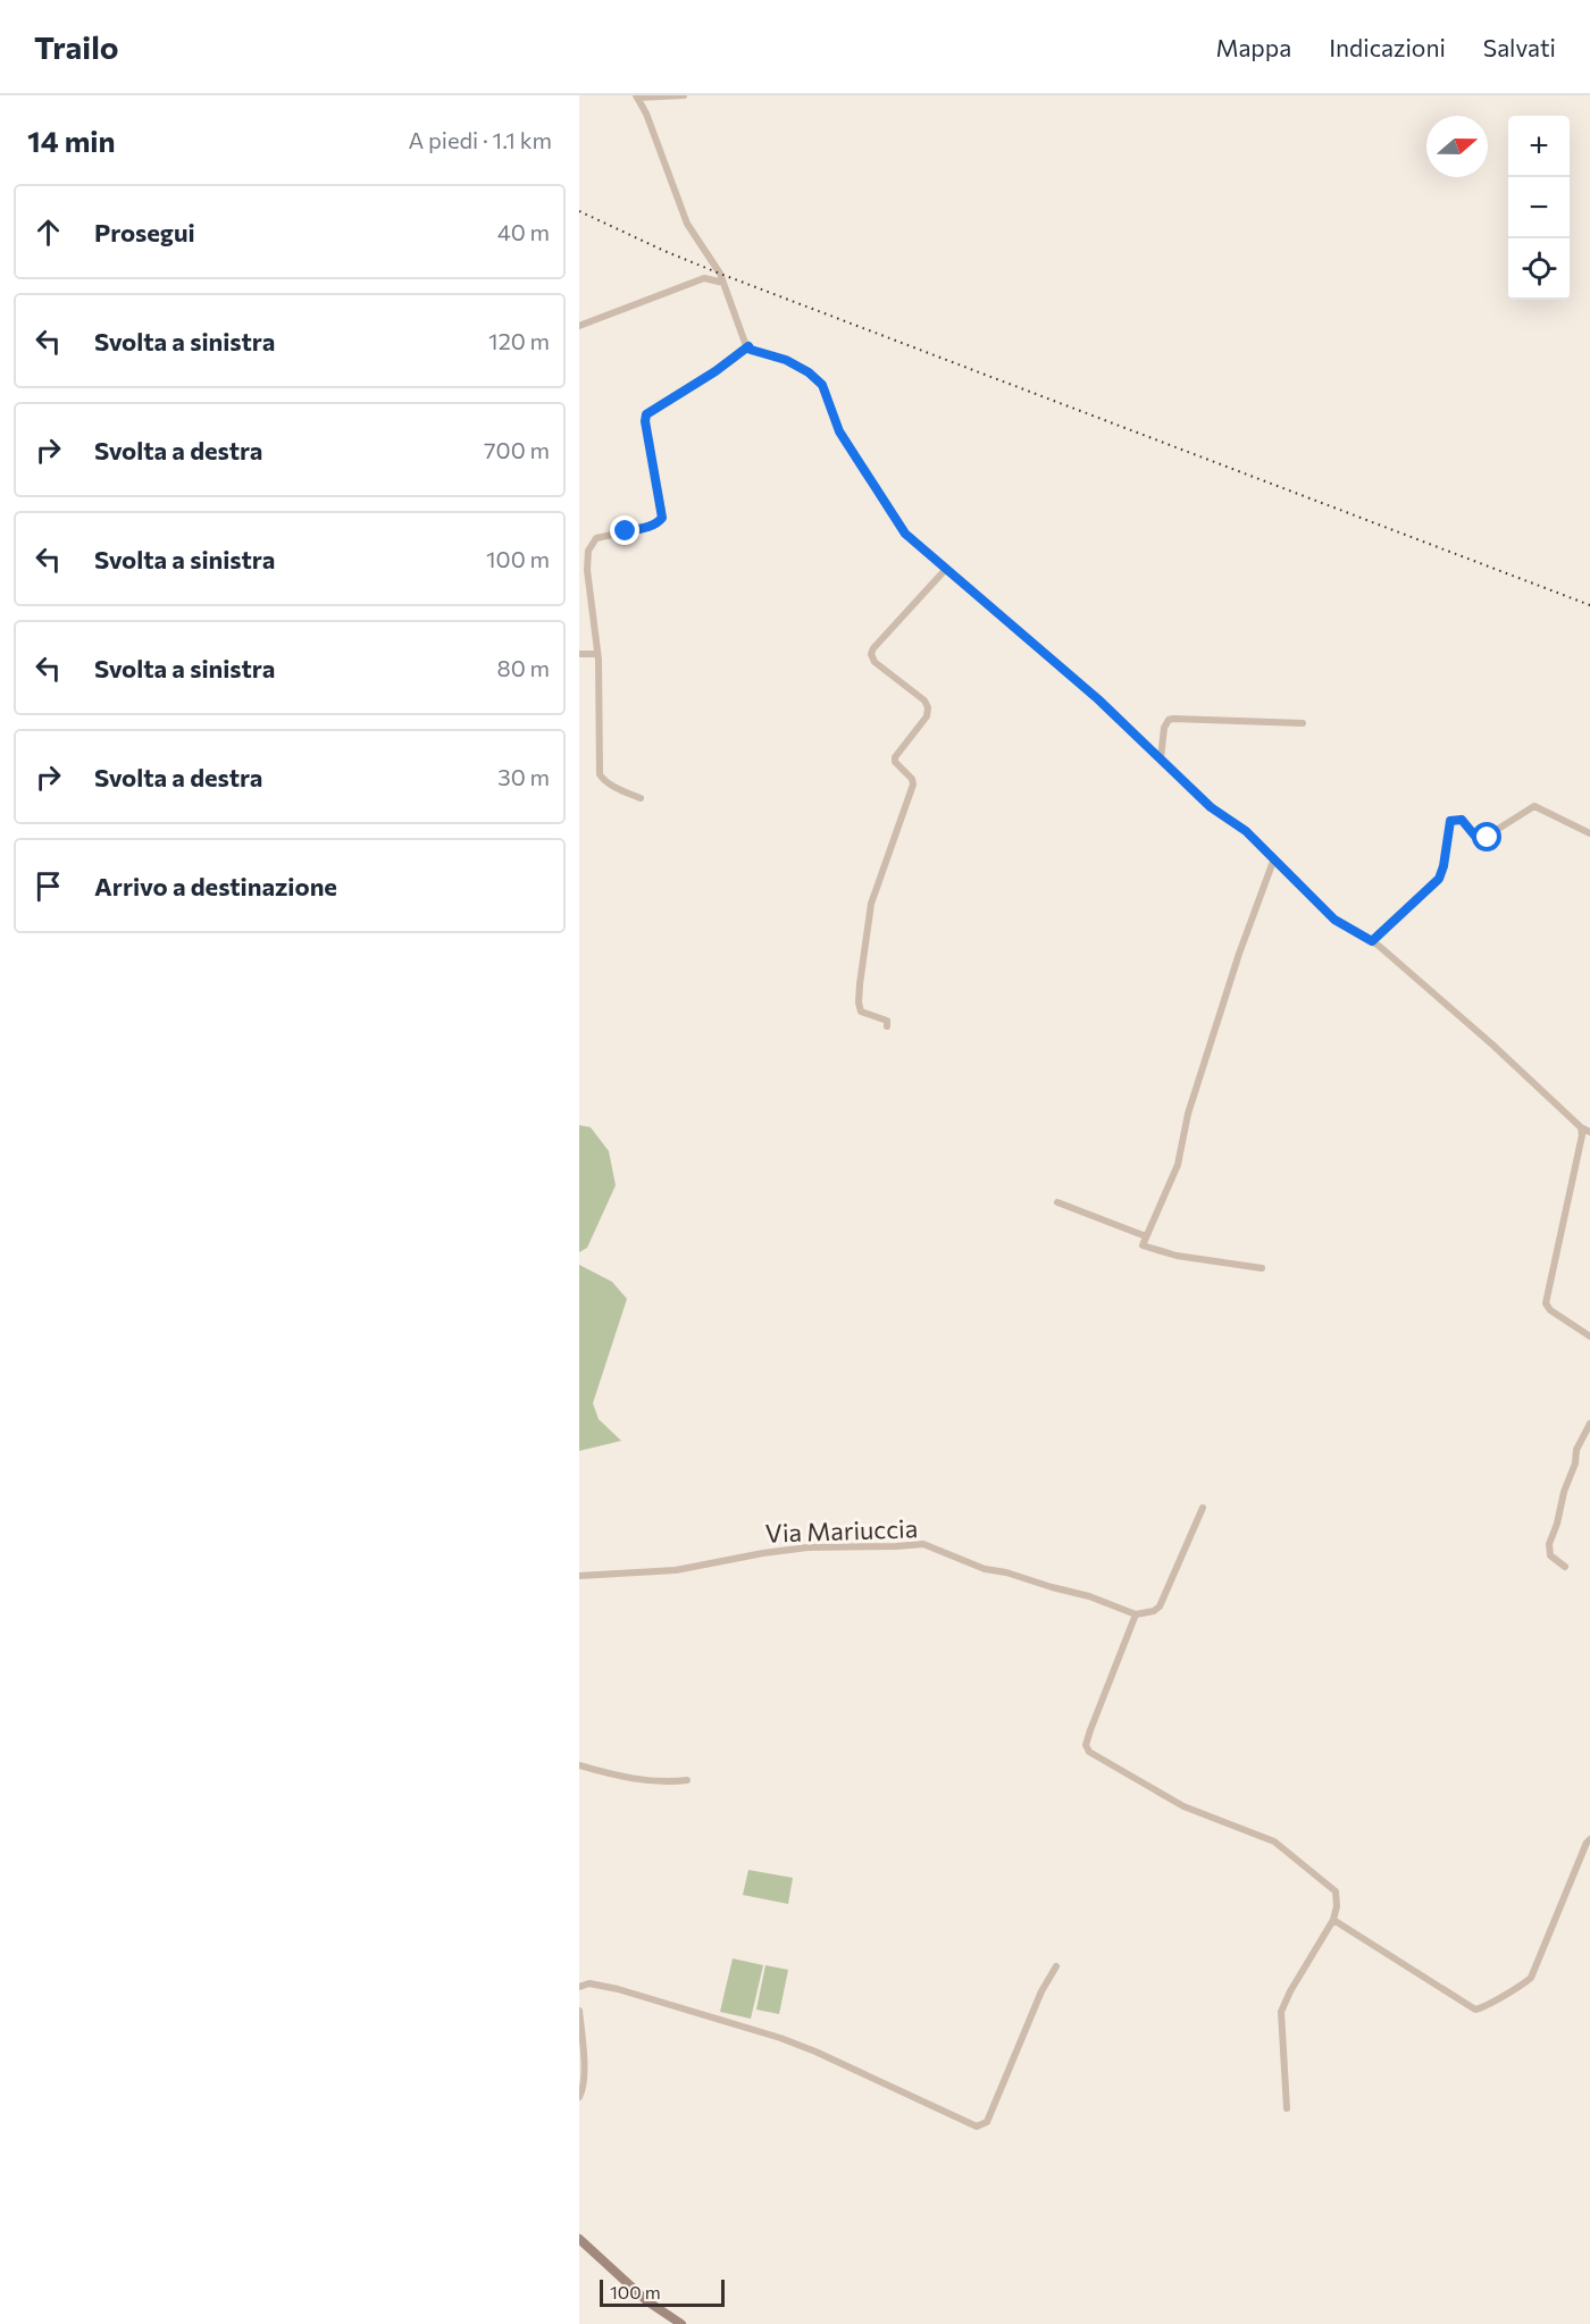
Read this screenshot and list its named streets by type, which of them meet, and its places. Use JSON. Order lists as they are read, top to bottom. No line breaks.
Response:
{"streets":{"street":["Via Mariuccia"]},"scale_bar":"100 m","north":"right","page":{"header":"Trailo","nav":["Mappa","Indicazioni","Salvati"],"heading":["14 min","A piedi · 1.1 km"],"map_buttons":["+","−"],"list":[["Prosegui","40 m"],["Svolta a sinistra","120 m"],["Svolta a destra","700 m"],["Svolta a sinistra","100 m"],["Svolta a sinistra","80 m"],["Svolta a destra","30 m"],"Arrivo a destinazione"],"scale":"100 m"}}
